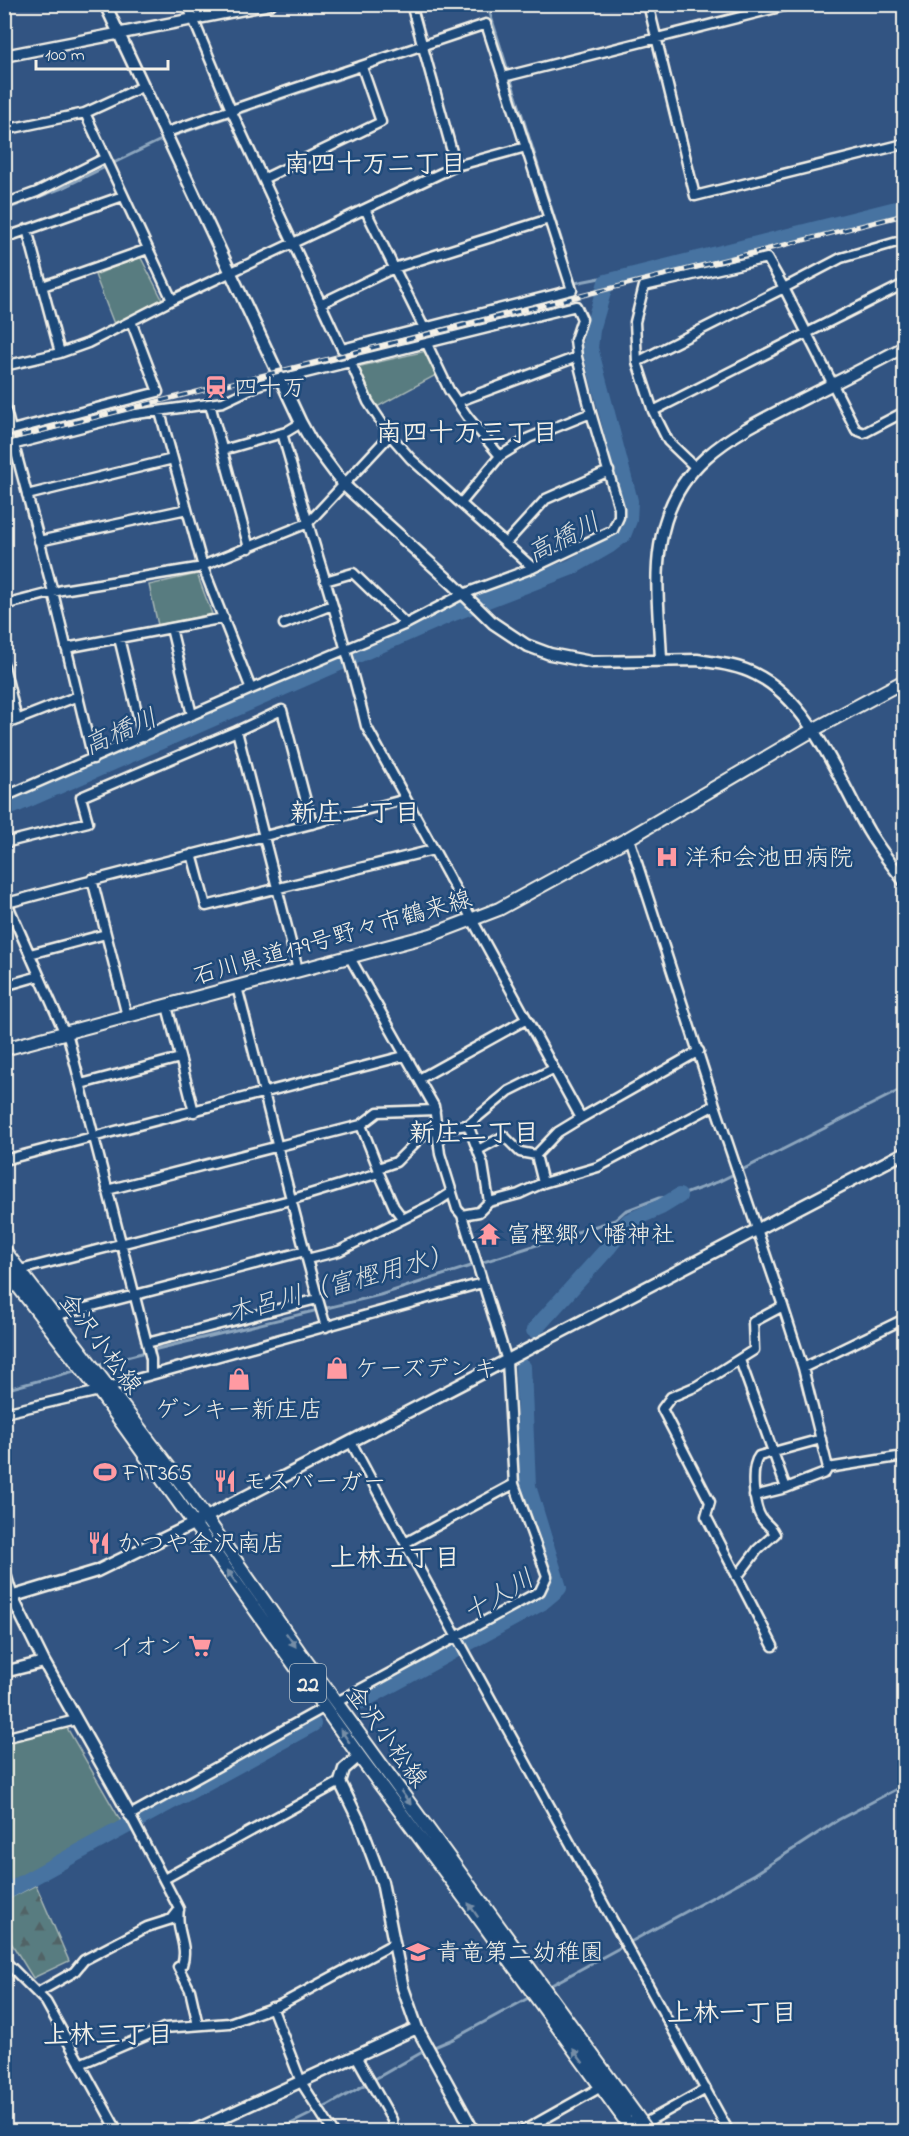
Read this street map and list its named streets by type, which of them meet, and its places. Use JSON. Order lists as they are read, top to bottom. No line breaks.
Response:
{"streets":{"main road":["石川県道179号野々市鶴来線","金沢小松線","22"]},"districts":["南四十万二丁目","南四十万三丁目","新庄一丁目","新庄二丁目","上林五丁目","上林一丁目","上林三丁目"],"water":["高橋川","木呂川（富樫用水）","十人川"],"places":{"station":["四十万"],"hospital":["洋和会池田病院"],"temple":["富樫郷八幡神社"],"shop":["ケーズデンキ","ゲンキー新庄店"],"sports":["FIT365"],"restaurant":["モスバーガー","かつや金沢南店"],"supermarket":["イオン"],"school or university":["青竜第二幼稚園"]},"scale_bar":"100 m"}
